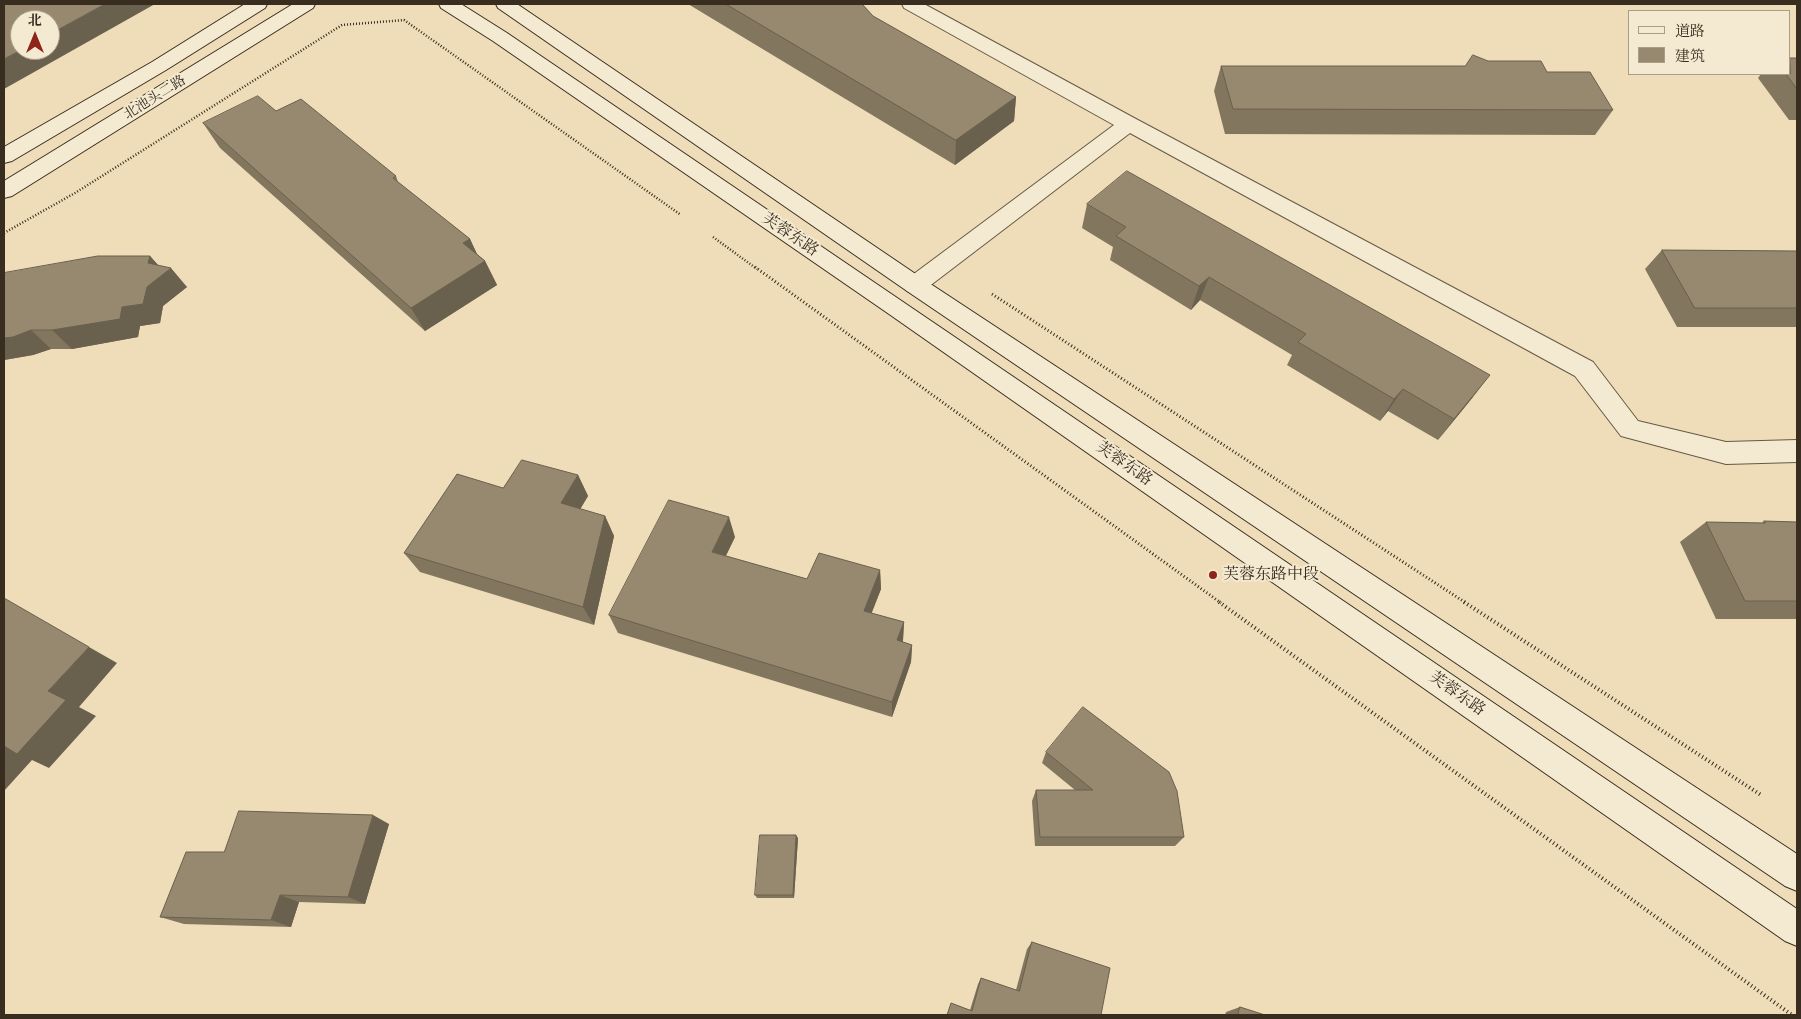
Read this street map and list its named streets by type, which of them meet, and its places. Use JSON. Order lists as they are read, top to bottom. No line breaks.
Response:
{"streets":{"main road":["北池头二路","芙蓉东路"]},"places":["芙蓉东路中段"],"legend":["道路","建筑"],"north":"top"}
